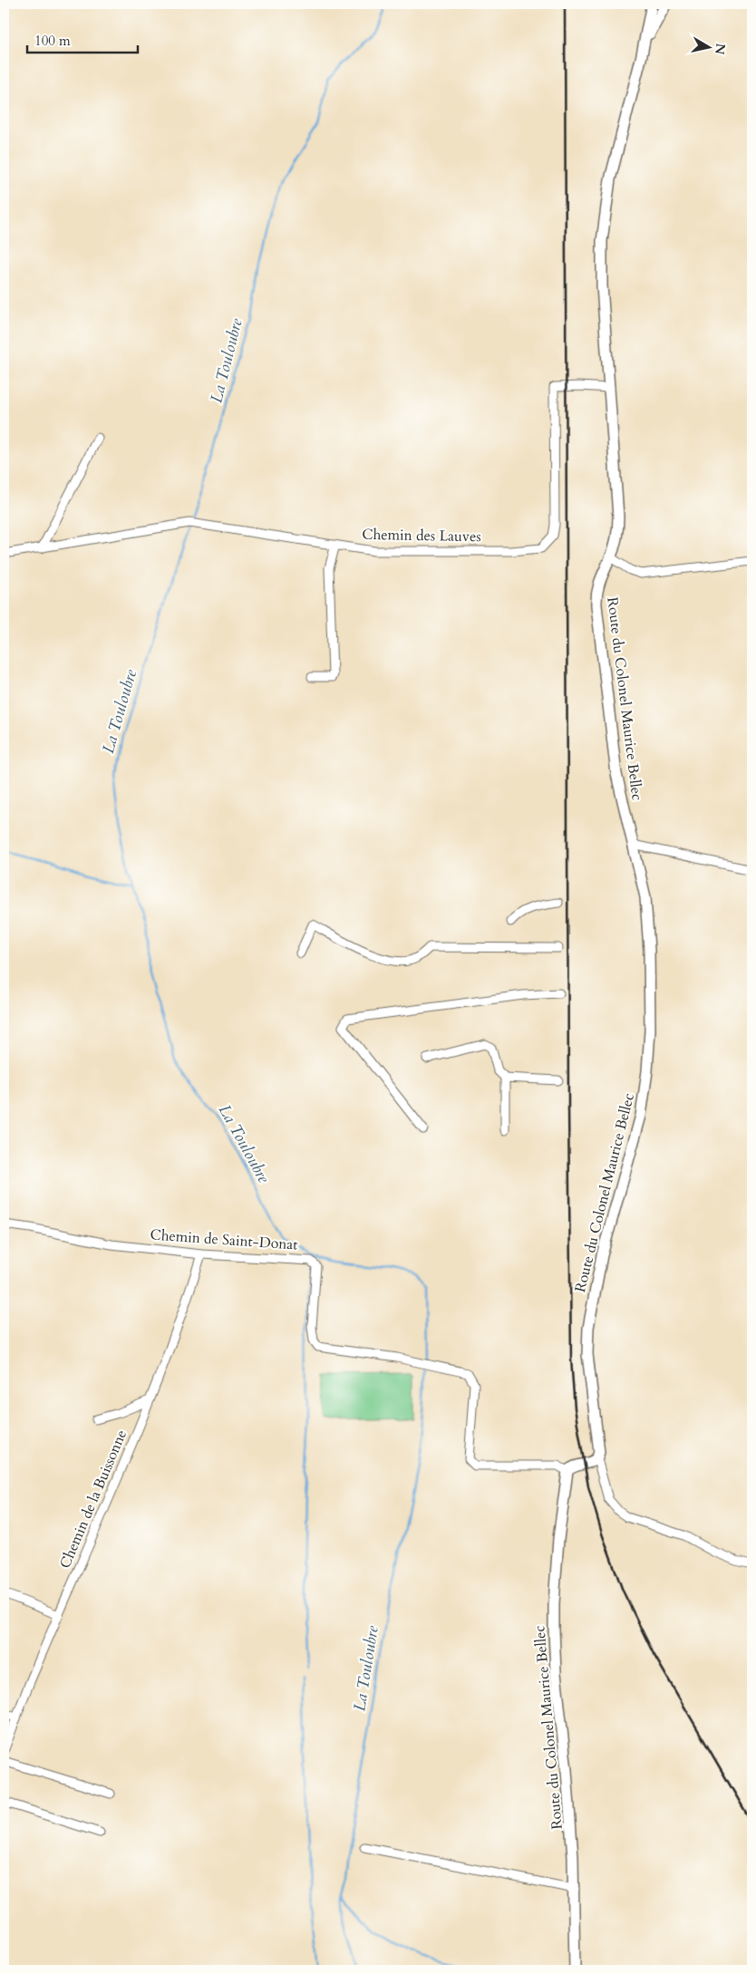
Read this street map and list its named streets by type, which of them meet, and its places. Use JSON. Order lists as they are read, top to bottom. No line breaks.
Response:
{"streets":{"main road":["Route du Colonel Maurice Bellec"],"street":["Chemin des Lauves","Chemin de Saint-Donat","Chemin de la Buissonne"]},"crossings":[["Chemin des Lauves","Route du Colonel Maurice Bellec"],["Route du Colonel Maurice Bellec","Chemin de Saint-Donat"],["Chemin de Saint-Donat","Chemin de la Buissonne"]],"water":["La Touloubre"],"scale_bar":"100 m","north":"right"}
